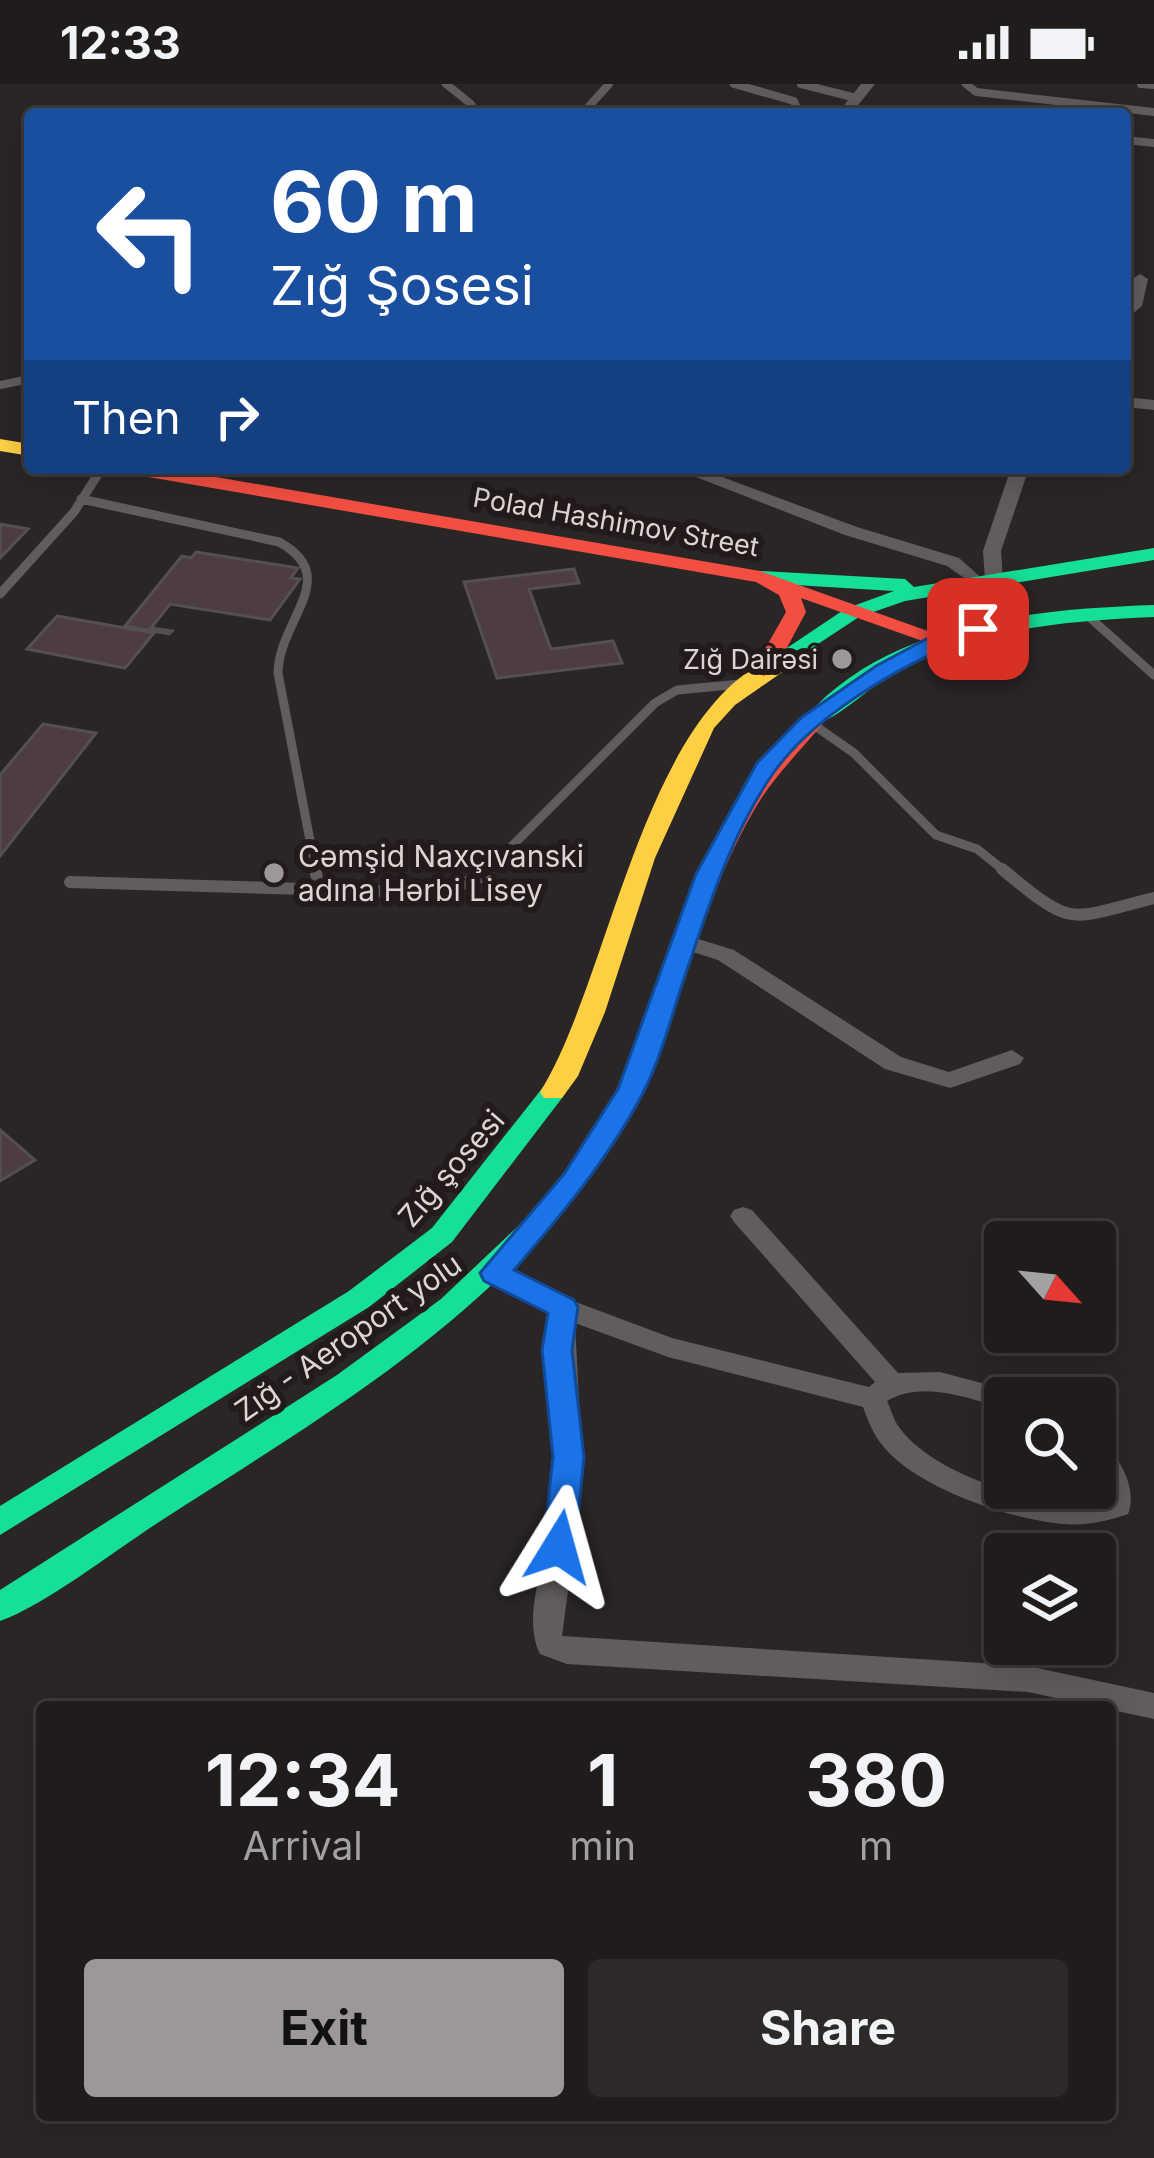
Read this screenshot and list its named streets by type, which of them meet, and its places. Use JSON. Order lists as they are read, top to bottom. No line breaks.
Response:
{"streets":{"main road":["Polad Hashimov Street","Zığ şosesi","Zığ - Aeroport yolu"]},"crossings":[["Polad Hashimov Street","Zığ - Aeroport yolu"]],"places":["Zığ Dairəsi","Cəmşid Naxçıvanski adına Hərbi Lisey"],"north":"bottom right","page":{"status":"12:33","turn":["60 m","Zığ Şosesi"],"then":"Then","eta":["12:34","Arrival","1","min","380","m"],"buttons":["Exit","Share"]}}
